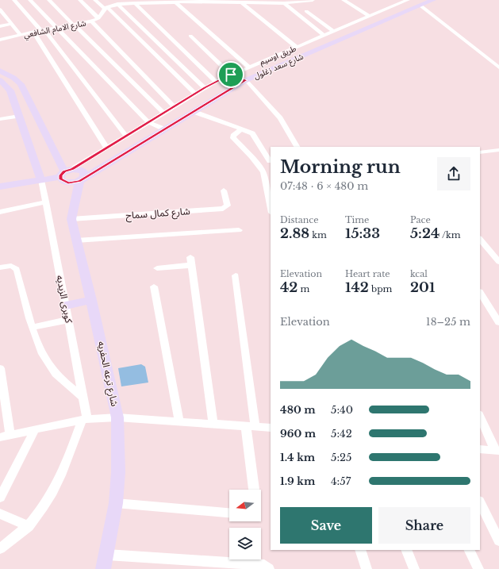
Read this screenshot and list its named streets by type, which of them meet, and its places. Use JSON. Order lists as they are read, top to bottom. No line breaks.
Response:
{"streets":{"street":["شارع الامام الشافعي","طريق اوسيم","شارع سعد زغلول","شارع كمال سماح","كوبرى الزيديه","شارع ترعه الحفريه"]},"crossings":[["شارع سعد زغلول","شارع ترعه الحفريه"],["شارع كمال سماح","شارع ترعه الحفريه"]],"north":"left","page":{"heading":["Morning run","07:48 · 6 × 480 m"],"stats":[["Distance","2.88 km"],["Time","15:33"],["Pace","5:24 /km"],["Elevation","42 m"],["Heart rate","142 bpm"],["kcal","201"]],"chart":["Elevation","18–25 m"],"list":[{"name":"480 m","note":"5:40"},{"name":"960 m","note":"5:42"},{"name":"1.4 km","note":"5:25"},{"name":"1.9 km","note":"4:57"}],"buttons":["Save","Share"]}}
